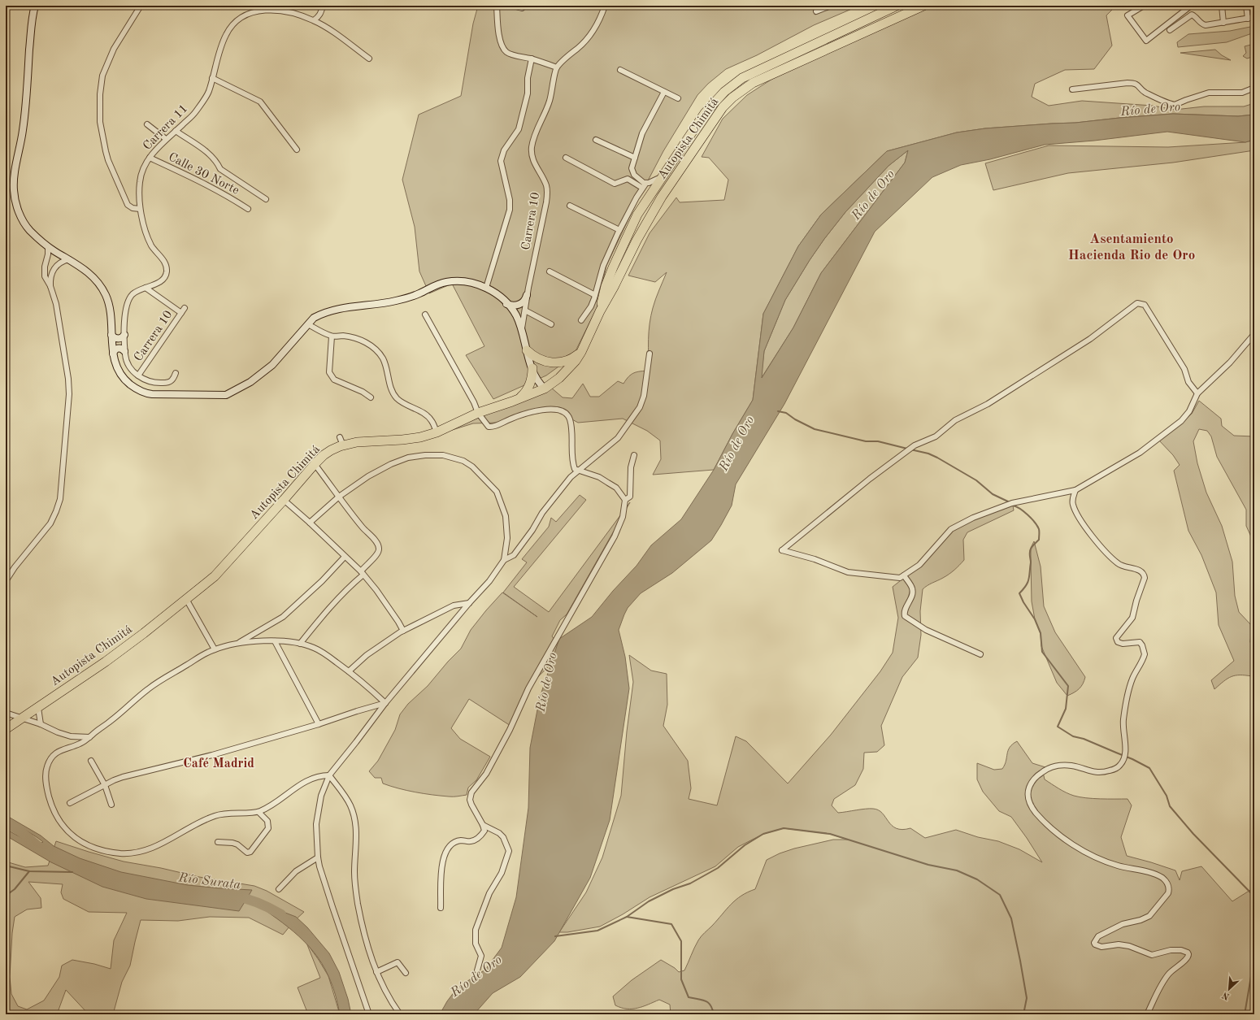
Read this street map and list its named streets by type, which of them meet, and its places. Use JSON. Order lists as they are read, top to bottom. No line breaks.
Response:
{"streets":{"highway":["Autopista Chimitá"],"street":["Carrera 11","Calle 30 Norte","Carrera 10"]},"crossings":[["Carrera 11","Calle 30 Norte"],["Carrera 11","Carrera 10"]],"districts":["Asentamiento Hacienda Rio de Oro","Café Madrid"],"water":["Río de Oro","Río Surata"],"north":"bottom left"}
